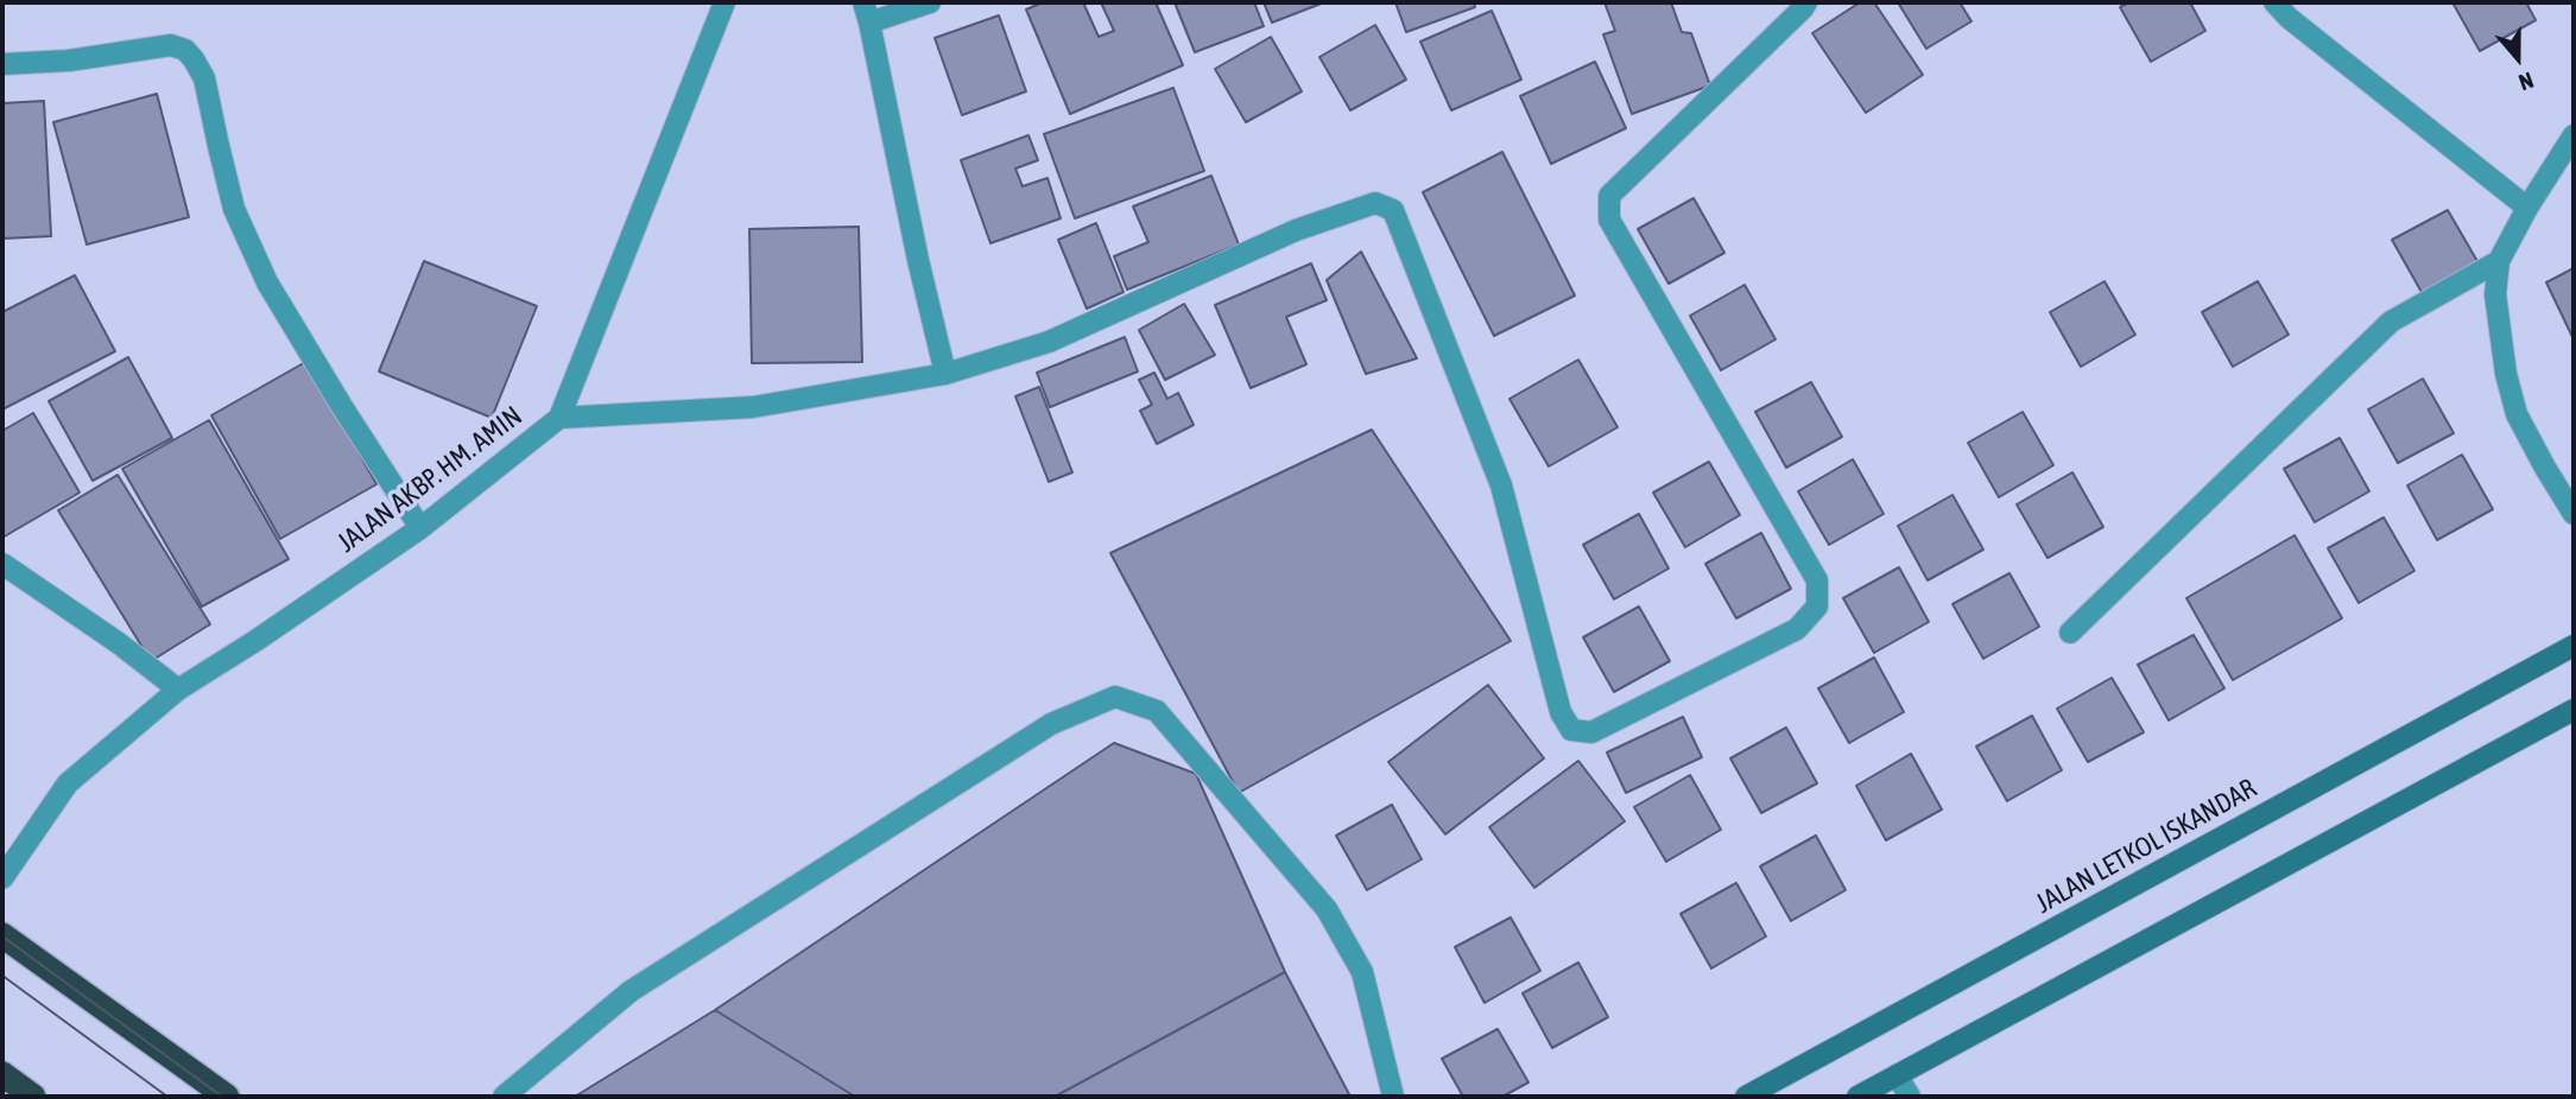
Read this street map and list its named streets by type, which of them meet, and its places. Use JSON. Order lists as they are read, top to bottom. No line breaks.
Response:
{"streets":{"main road":["JALAN LETKOL ISKANDAR"],"street":["JALAN AKBP. HM. AMIN"]},"north":"bottom"}
